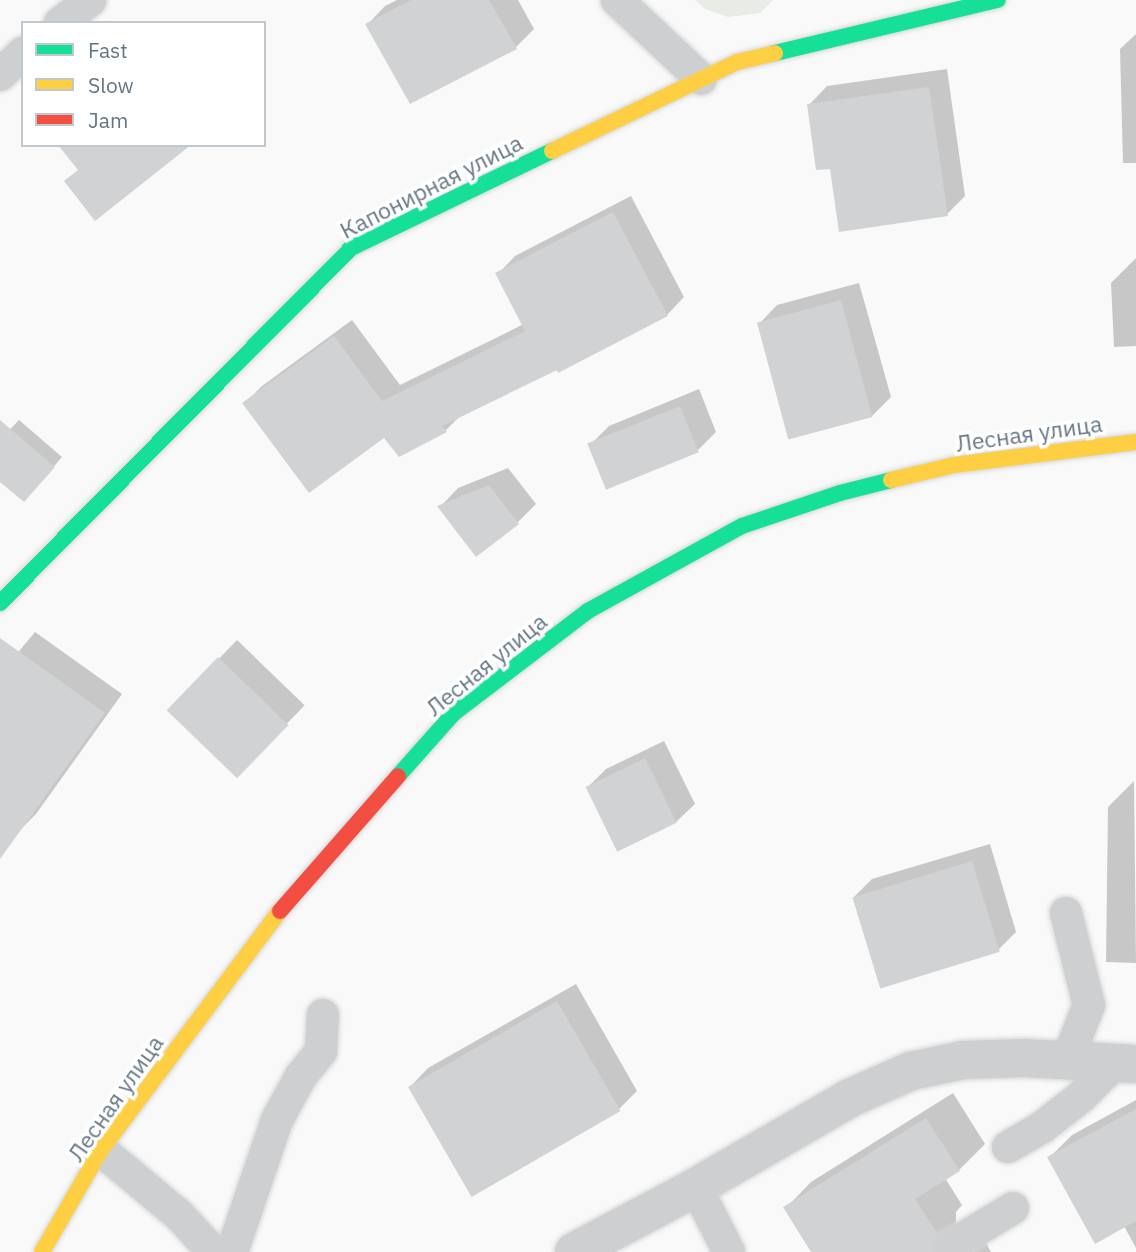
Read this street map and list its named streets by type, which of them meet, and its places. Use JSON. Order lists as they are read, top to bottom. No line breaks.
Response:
{"streets":{"main road":["Капонирная улица","Лесная улица"]},"legend":["Fast","Slow","Jam"]}
